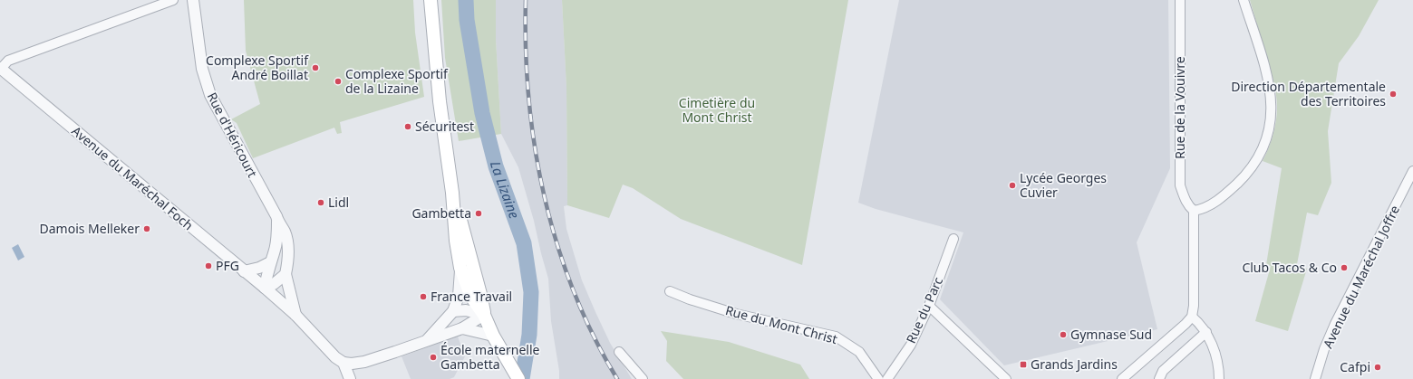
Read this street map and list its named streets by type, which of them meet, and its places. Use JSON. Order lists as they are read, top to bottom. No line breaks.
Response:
{"streets":{"street":["Rue de la Vouivre","Rue d'Héricourt","Avenue du Maréchal Foch","Avenue du Maréchal Joffre","Rue du Parc","Rue du Mont Christ"]},"crossings":[["Rue d'Héricourt","Avenue du Maréchal Foch"]],"water":["La Lizaine"],"parks":["Cimetière du Mont Christ"],"places":{"other":["Complexe Sportif André Boillat","Complexe Sportif de la Lizaine","Direction Départementale des Territoires","Sécuritest","Lycée Georges Cuvier","Lidl","Gambetta","Damois Melleker","PFG","Club Tacos & Co","France Travail","Gymnase Sud","École maternelle Gambetta","Cafpi"],"transit":["Grands Jardins"]}}
